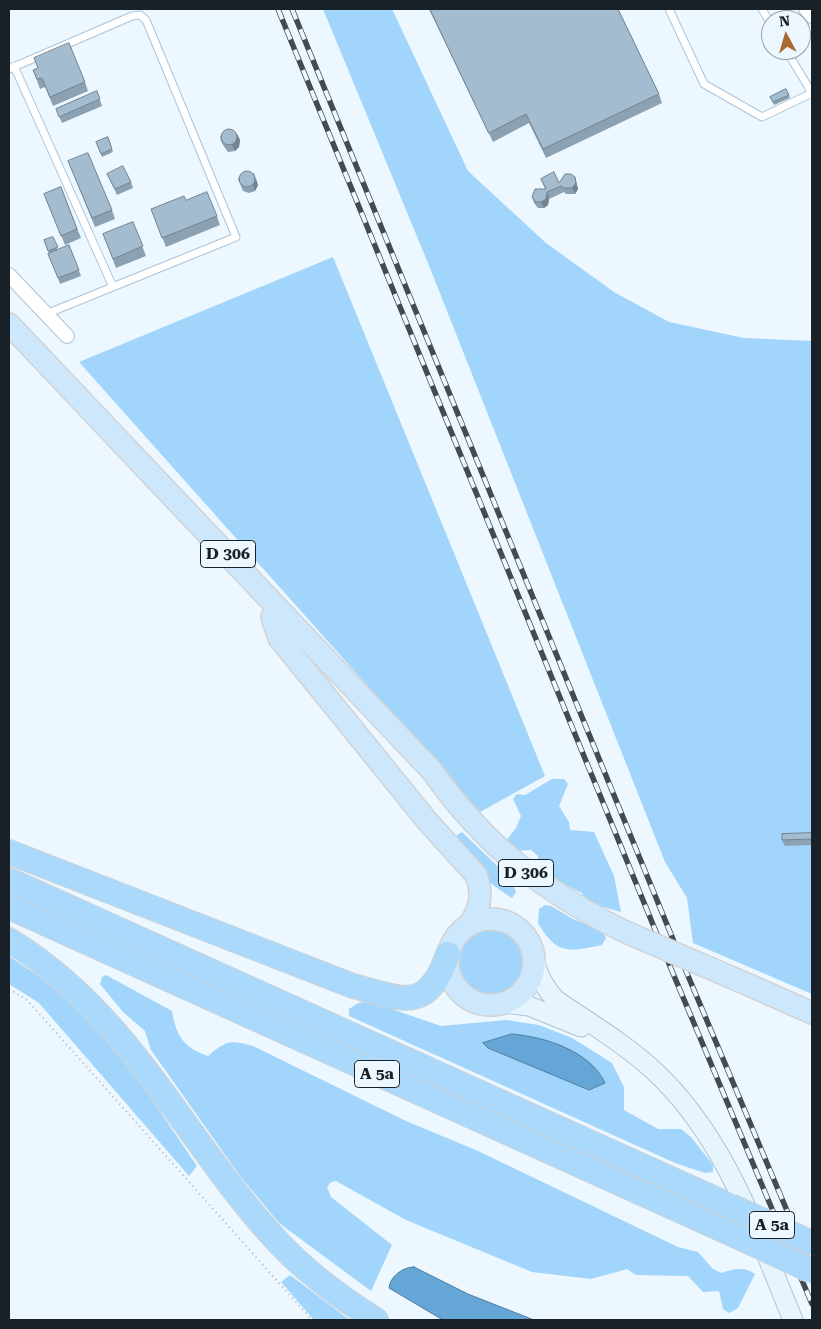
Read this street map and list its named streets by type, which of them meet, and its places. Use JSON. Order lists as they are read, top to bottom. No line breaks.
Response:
{"streets":{"highway":["A 5a"],"main road":["D 306"]},"north":"top"}
